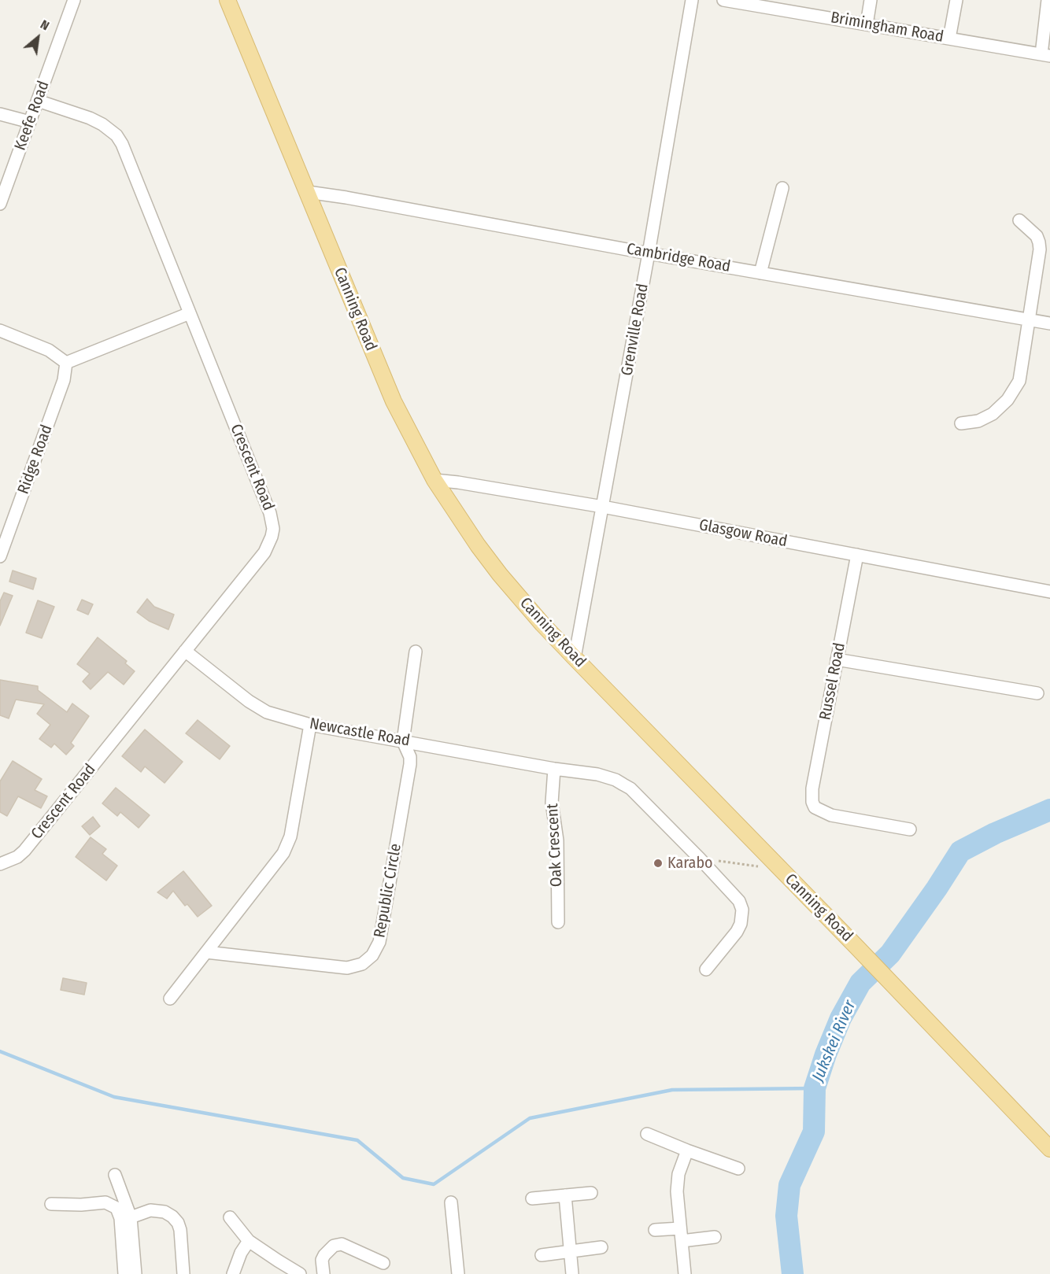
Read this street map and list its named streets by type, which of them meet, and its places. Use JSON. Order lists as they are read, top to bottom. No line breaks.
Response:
{"streets":{"main road":["Canning Road"],"street":["Brimingham Road","Keefe Road","Cambridge Road","Grenville Road","Ridge Road","Crescent Road","Glasgow Road","Russel Road","Newcastle Road","Oak Crescent","Republic Circle"]},"crossings":[["Keefe Road","Crescent Road"],["Cambridge Road","Canning Road"],["Cambridge Road","Grenville Road"],["Canning Road","Grenville Road"],["Canning Road","Glasgow Road"],["Grenville Road","Glasgow Road"],["Crescent Road","Newcastle Road"],["Glasgow Road","Russel Road"],["Newcastle Road","Oak Crescent"],["Newcastle Road","Republic Circle"]],"water":["Jukskei River"],"places":["Karabo"],"north":"top right"}
